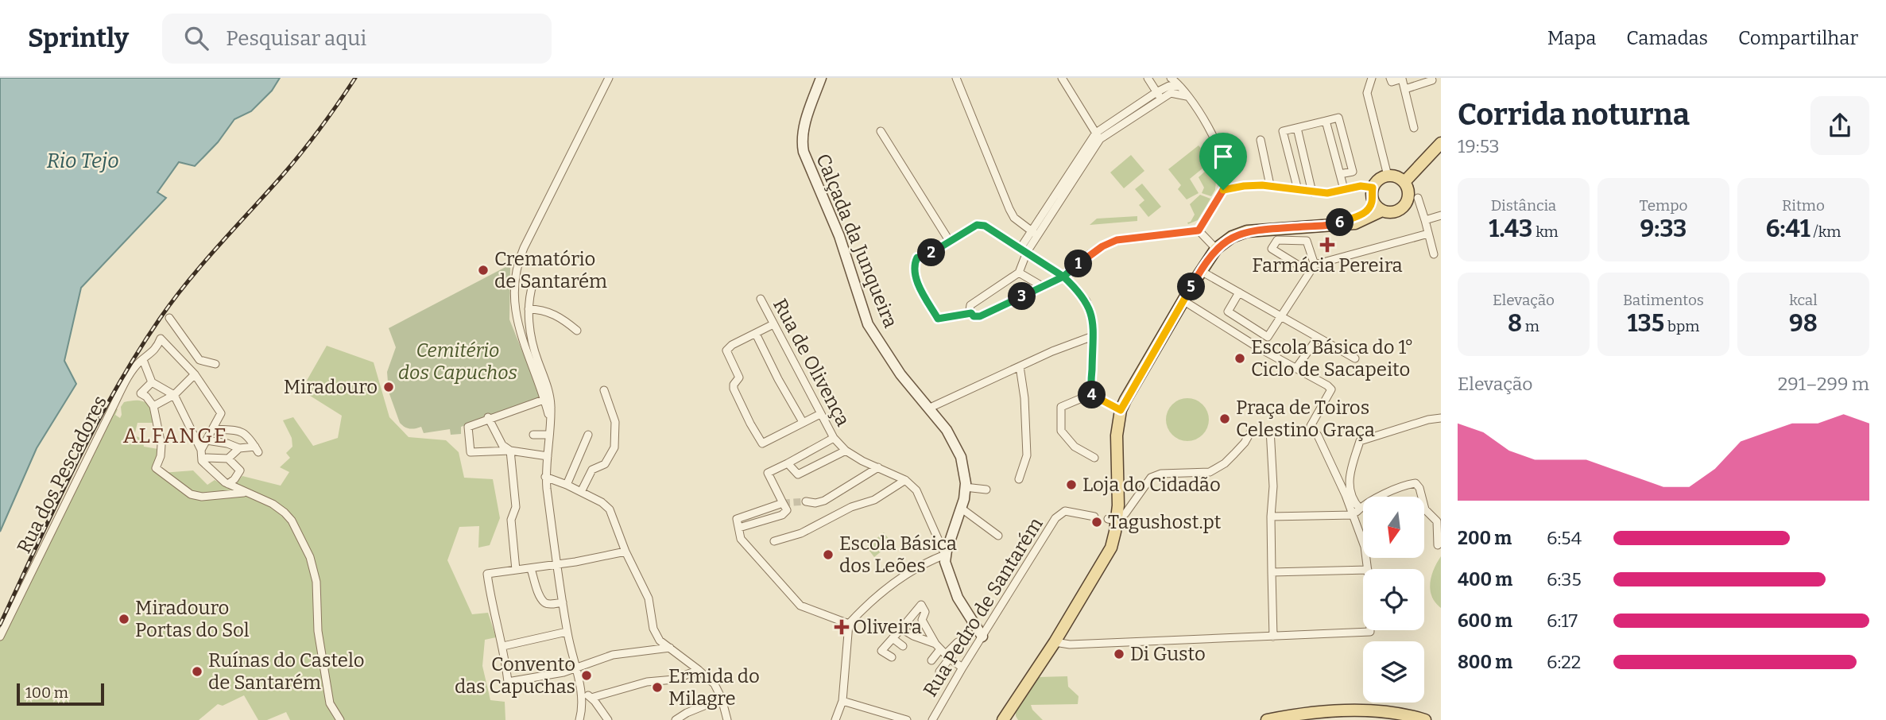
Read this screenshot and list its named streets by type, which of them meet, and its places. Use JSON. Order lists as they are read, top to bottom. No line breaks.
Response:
{"streets":{"street":["Calçada da Junqueira","Rua de Olivença","Rua dos Pescadores","Rua Pedro de Santarém"]},"crossings":[["Calçada da Junqueira","Rua de Olivença"]],"districts":["ALFANGE"],"water":["Rio Tejo"],"parks":["Cemitério dos Capuchos"],"places":{"health":["Farmácia Pereira","Oliveira"],"other":["Crematório de Santarém","Escola Básica do 1° Ciclo de Sacapeito","Miradouro","Praça de Toiros Celestino Graça","Loja do Cidadão","Tagushost.pt","Escola Básica dos Leões","Miradouro Portas do Sol","Di Gusto","Ruínas do Castelo de Santarém","Convento das Capuchas","Ermida do Milagre"]},"scale_bar":"100 m","north":"bottom","page":{"header":"Sprintly","search":"Pesquisar aqui","nav":["Mapa","Camadas","Compartilhar"],"heading":["Corrida noturna","19:53"],"stats":[["Distância","1.43 km"],["Tempo","9:33"],["Ritmo","6:41 /km"],["Elevação","8 m"],["Batimentos","135 bpm"],["kcal","98"]],"pins":["6","2","1","5","3","4"],"chart":["Elevação","291–299 m"],"list":[{"name":"200 m","note":"6:54"},{"name":"400 m","note":"6:35"},{"name":"600 m","note":"6:17"},{"name":"800 m","note":"6:22"}],"scale":"100 m"}}
